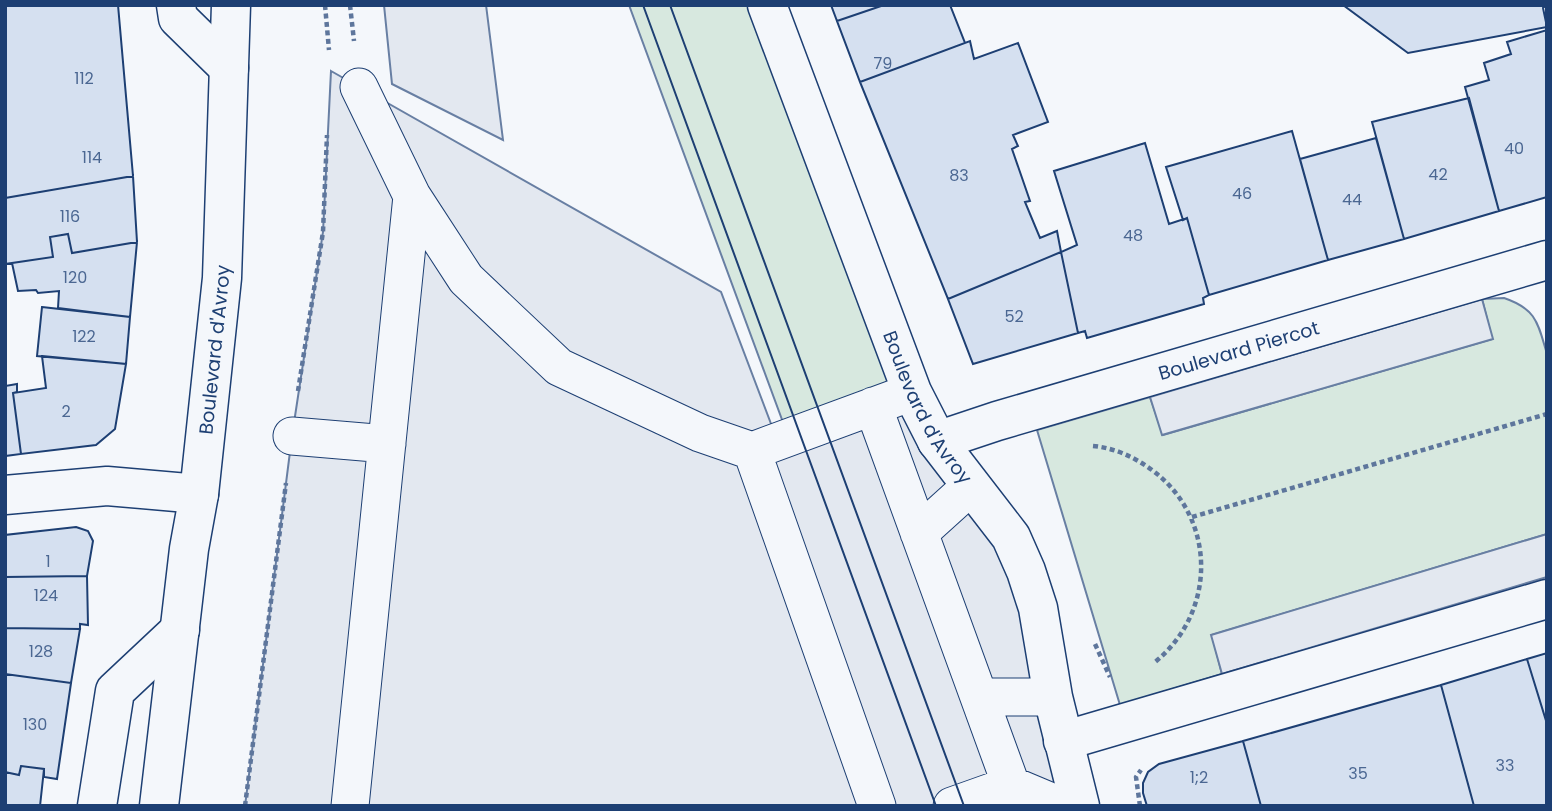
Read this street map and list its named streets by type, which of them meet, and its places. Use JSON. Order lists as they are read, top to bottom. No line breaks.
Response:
{"streets":{"street":["Boulevard d'Avroy","Boulevard Piercot"]},"crossings":[["Boulevard d'Avroy","Boulevard Piercot"]],"house_numbers":["79","112","40","114","42","83","46","44","116","48","120","52","122","2","1","124","128","130","33","35","1;2"]}
